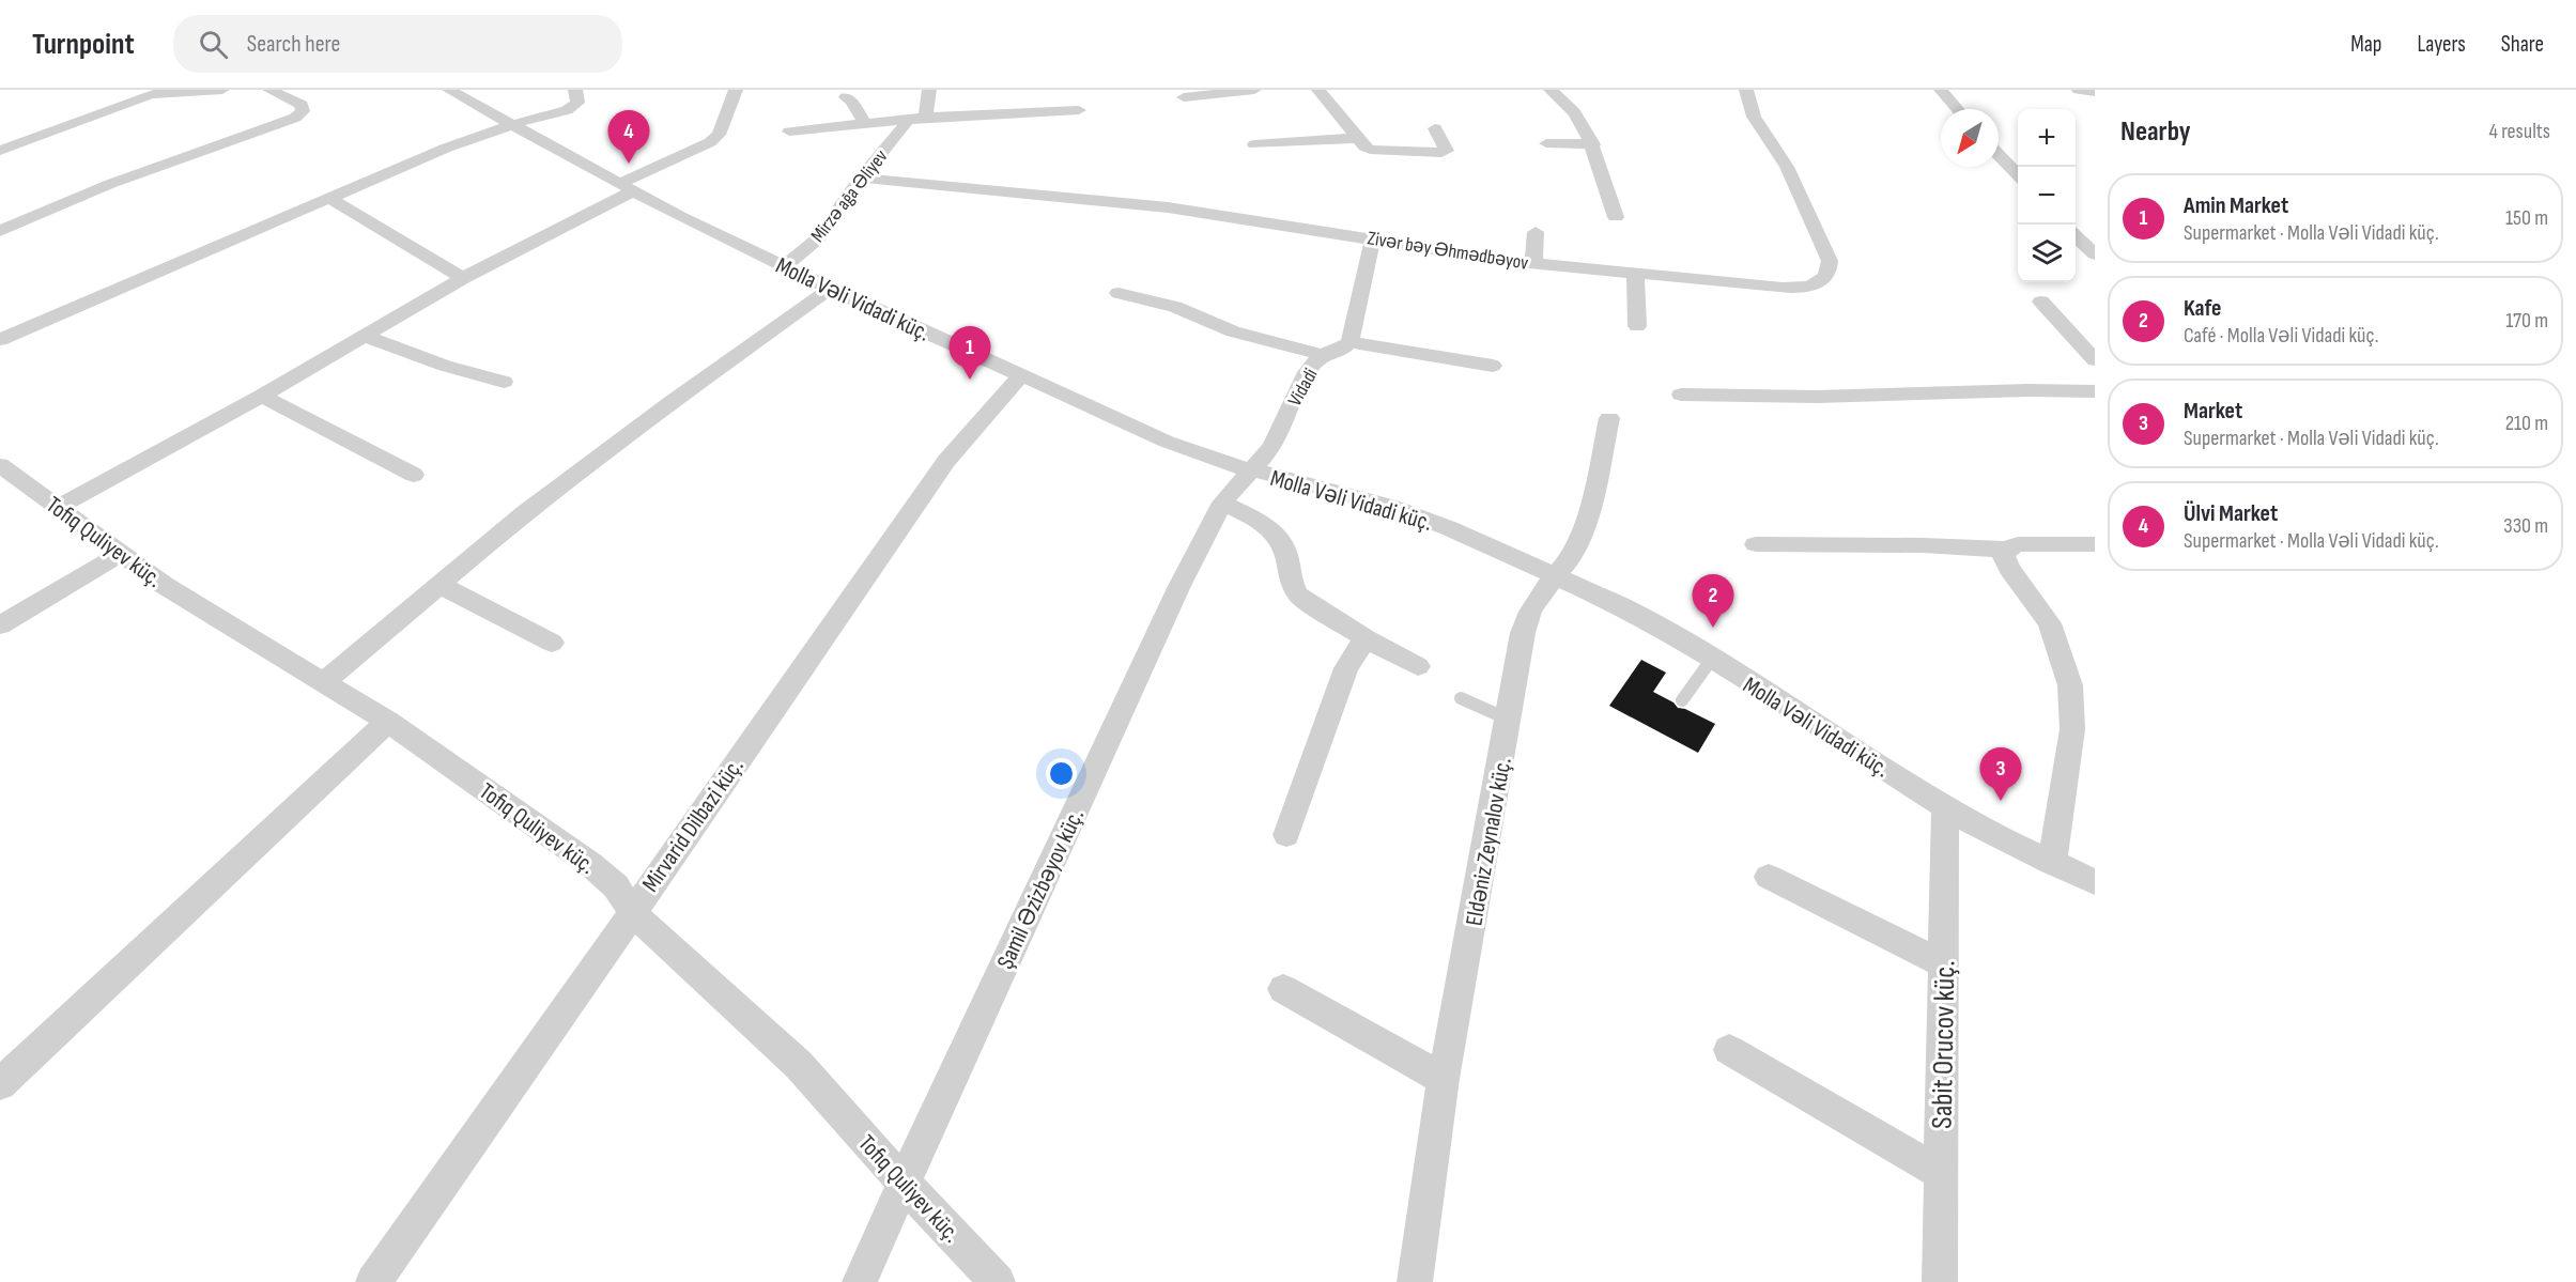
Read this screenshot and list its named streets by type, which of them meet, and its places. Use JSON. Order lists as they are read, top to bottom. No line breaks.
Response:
{"streets":{"street":["Mirzə ağa Əliyev","Zivər bəy Əhmədbəyov","Molla Vəli Vidadi küç.","Vidadi","Tofiq Quliyev küç.","Mirvarid Dilbazi küç.","Eldəniz Zeynalov küç.","Şamil Əzizbəyov küç.","Sabit Orucov küç."]},"crossings":[["Mirzə ağa Əliyev","Zivər bəy Əhmədbəyov"],["Mirzə ağa Əliyev","Molla Vəli Vidadi küç."],["Molla Vəli Vidadi küç.","Vidadi"],["Molla Vəli Vidadi küç.","Mirvarid Dilbazi küç."],["Molla Vəli Vidadi küç.","Eldəniz Zeynalov küç."],["Molla Vəli Vidadi küç.","Şamil Əzizbəyov küç."],["Molla Vəli Vidadi küç.","Sabit Orucov küç."],["Vidadi","Şamil Əzizbəyov küç."],["Tofiq Quliyev küç.","Mirvarid Dilbazi küç."],["Tofiq Quliyev küç.","Şamil Əzizbəyov küç."]],"north":"bottom left","page":{"header":"Turnpoint","search":"Search here","nav":["Map","Layers","Share"],"heading":["Nearby","4 results"],"map_buttons":["+","−"],"pins":["4","1","2","3"],"list":[{"mark":"1","name":"Amin Market","note":"Supermarket · Molla Vəli Vidadi küç.","value":"150 m"},{"mark":"2","name":"Kafe","note":"Café · Molla Vəli Vidadi küç.","value":"170 m"},{"mark":"3","name":"Market","note":"Supermarket · Molla Vəli Vidadi küç.","value":"210 m"},{"mark":"4","name":"Ülvi Market","note":"Supermarket · Molla Vəli Vidadi küç.","value":"330 m"}]}}
